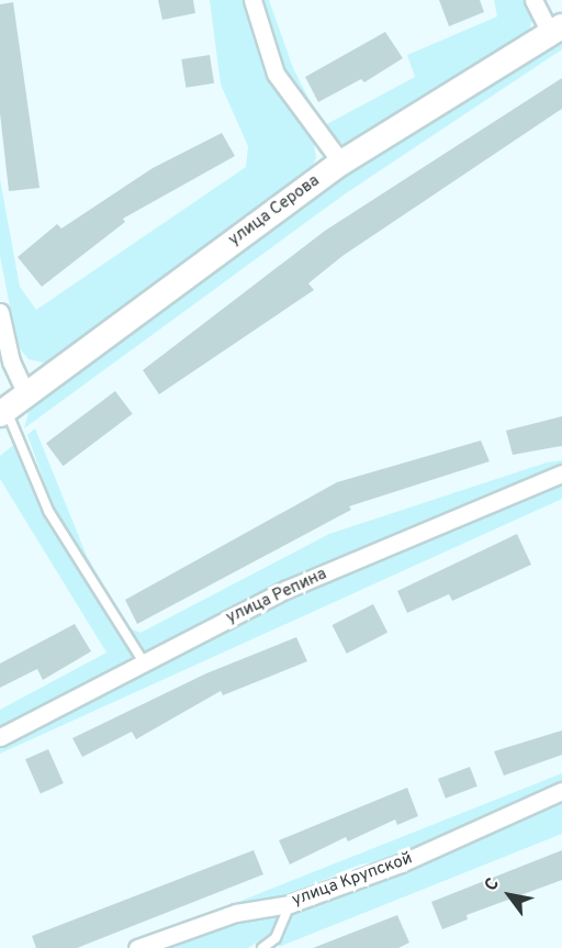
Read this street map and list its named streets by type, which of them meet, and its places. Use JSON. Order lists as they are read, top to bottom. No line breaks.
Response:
{"streets":{"main road":["улица Серова"],"street":["улица Репина","улица Крупской"]},"north":"top left"}
